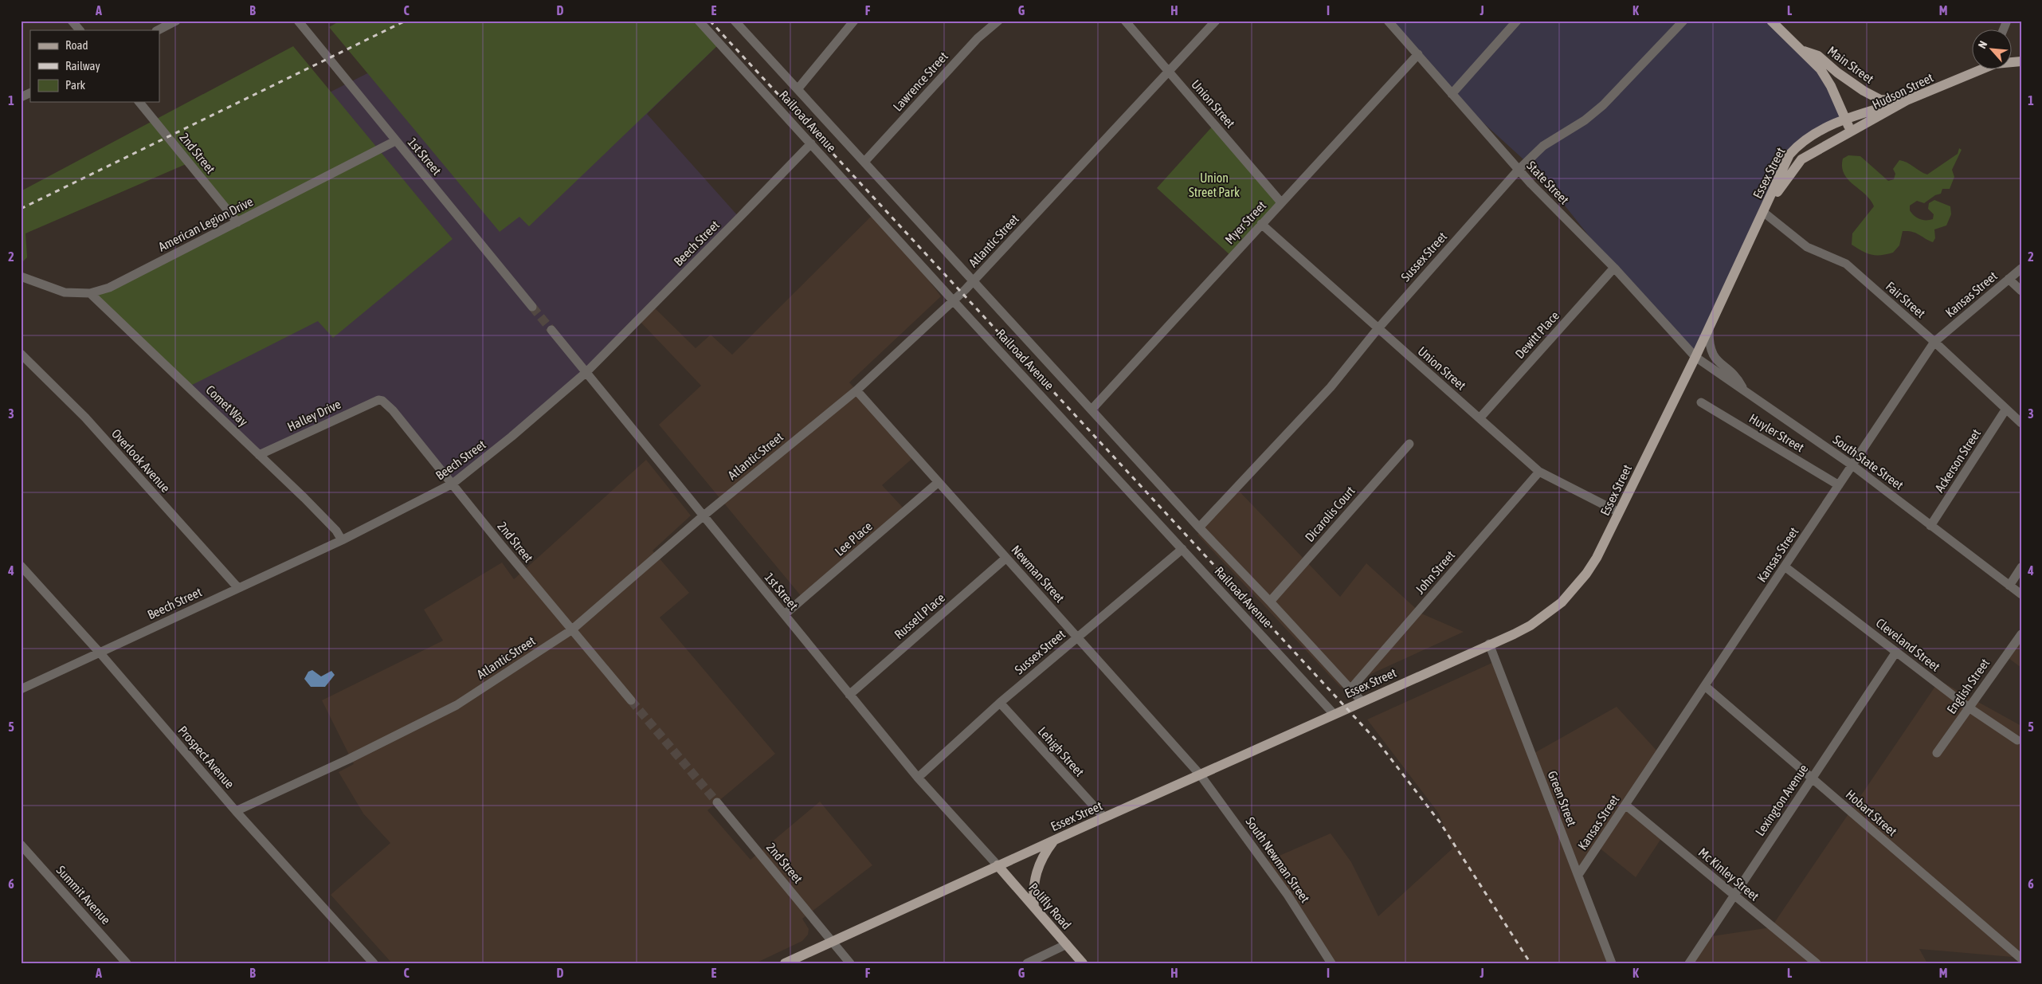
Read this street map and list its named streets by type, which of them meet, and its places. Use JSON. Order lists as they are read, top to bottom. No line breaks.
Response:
{"streets":{"main road":["Main Street","Hudson Street","Essex Street","Polifly Road"],"street":["Lawrence Street","Union Street","Railroad Avenue","2nd Street","1st Street","State Street","Myer Street","American Legion Drive","Atlantic Street","Beech Street","Sussex Street","Kansas Street","Fair Street","Dewitt Place","Comet Way","Halley Drive","Huyler Street","Overlook Avenue","Ackerson Street","South State Street","Dicarolis Court","Lee Place","John Street","Newman Street","Russell Place","Cleveland Street","English Street","Lehigh Street","Prospect Avenue","Green Street","Lexington Avenue","Hobart Street","South Newman Street","Mc Kinley Street","Summit Avenue"]},"crossings":[["Main Street","Hudson Street"],["Main Street","Essex Street"],["Lawrence Street","Railroad Avenue"],["Hudson Street","Essex Street"],["Union Street","Essex Street"],["Union Street","Myer Street"],["Union Street","Atlantic Street"],["Union Street","Sussex Street"],["Union Street","Dewitt Place"],["Union Street","John Street"],["Railroad Avenue","Essex Street"],["Railroad Avenue","Myer Street"],["Railroad Avenue","Atlantic Street"],["Railroad Avenue","Beech Street"],["Railroad Avenue","Sussex Street"],["Railroad Avenue","Dicarolis Court"],["Railroad Avenue","John Street"],["2nd Street","Essex Street"],["2nd Street","American Legion Drive"],["2nd Street","Atlantic Street"],["2nd Street","Beech Street"],["2nd Street","Halley Drive"],["1st Street","Essex Street"],["1st Street","American Legion Drive"],["1st Street","Atlantic Street"],["1st Street","Beech Street"],["1st Street","Sussex Street"],["1st Street","Lee Place"],["1st Street","Russell Place"],["1st Street","Polifly Road"],["Essex Street","State Street"],["Essex Street","Fair Street"],["Essex Street","South State Street"],["Essex Street","Newman Street"],["Essex Street","Lehigh Street"],["Essex Street","Green Street"],["Essex Street","South Newman Street"],["Essex Street","Polifly Road"],["State Street","Myer Street"],["State Street","Sussex Street"],["State Street","Dewitt Place"],["State Street","South State Street"],["American Legion Drive","Comet Way"],["Atlantic Street","Newman Street"],["Atlantic Street","Prospect Avenue"],["Beech Street","Comet Way"],["Beech Street","Overlook Avenue"],["Beech Street","Prospect Avenue"],["Sussex Street","Newman Street"],["Sussex Street","Lehigh Street"],["Kansas Street","Fair Street"],["Kansas Street","Huyler Street"],["Kansas Street","South State Street"],["Kansas Street","Cleveland Street"],["Kansas Street","Green Street"],["Kansas Street","Hobart Street"],["Kansas Street","Mc Kinley Street"],["Fair Street","Ackerson Street"],["Comet Way","Halley Drive"],["Ackerson Street","South State Street"],["Lee Place","Newman Street"],["Newman Street","Russell Place"],["Newman Street","South Newman Street"],["Cleveland Street","English Street"],["Cleveland Street","Lexington Avenue"],["Lexington Avenue","Hobart Street"],["Lexington Avenue","Mc Kinley Street"]],"parks":["Union Street Park"],"legend":["Road","Railway","Park"],"north":"top left","grid":{"columns":["A","B","C","D","E","F","G","H","I","J","K","L","M"],"rows":["1","2","3","4","5","6"]}}
